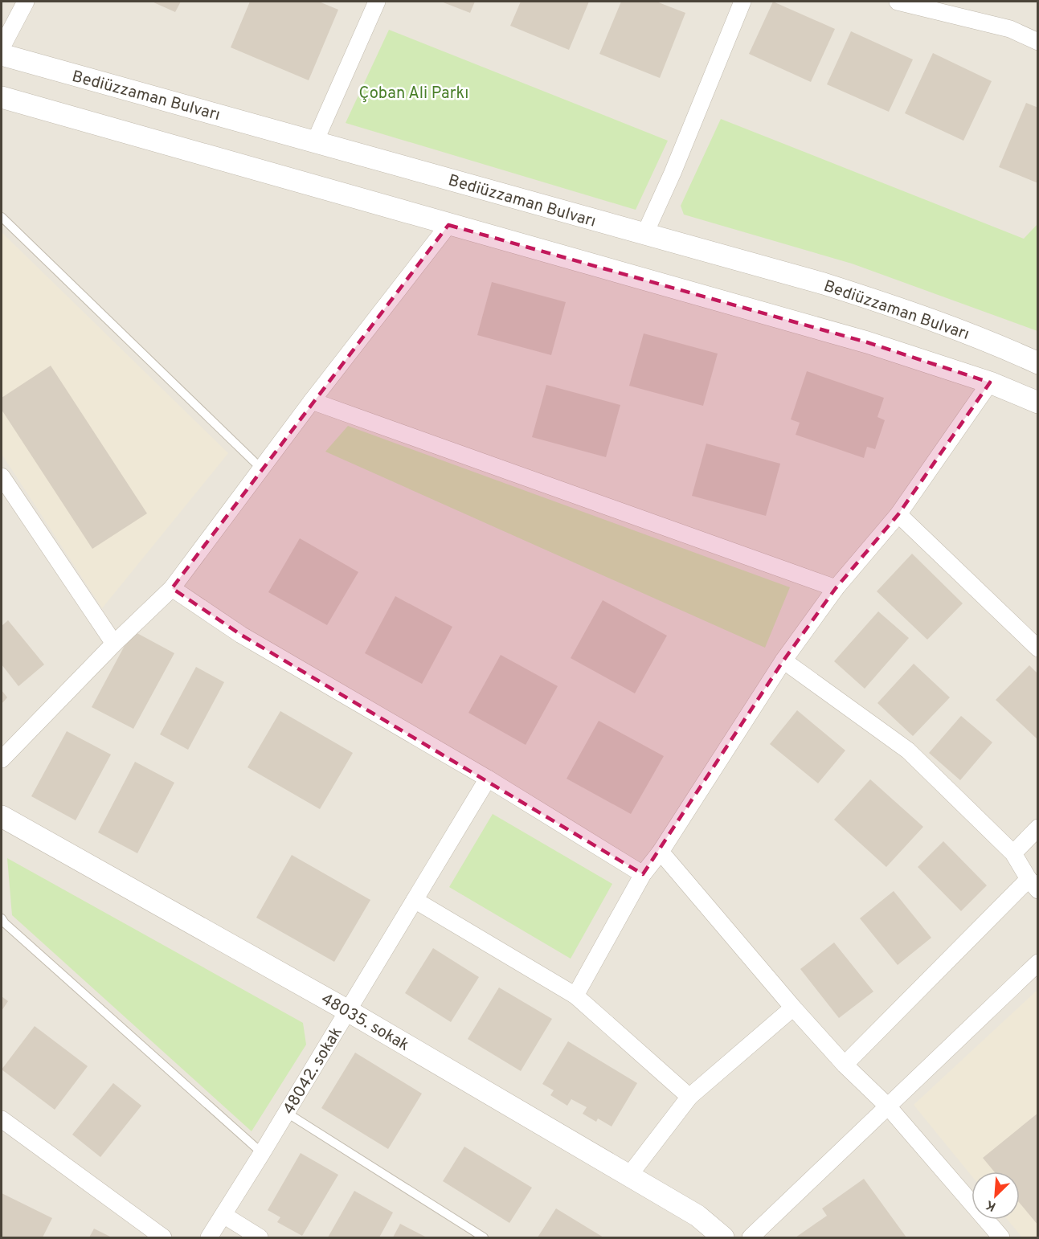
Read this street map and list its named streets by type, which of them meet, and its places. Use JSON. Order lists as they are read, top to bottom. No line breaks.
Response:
{"streets":{"street":["Bediüzzaman Bulvarı","48035. sokak","48042. sokak"]},"crossings":[["48035. sokak","48042. sokak"]],"parks":["Çoban Ali Parkı"],"north":"bottom left"}
